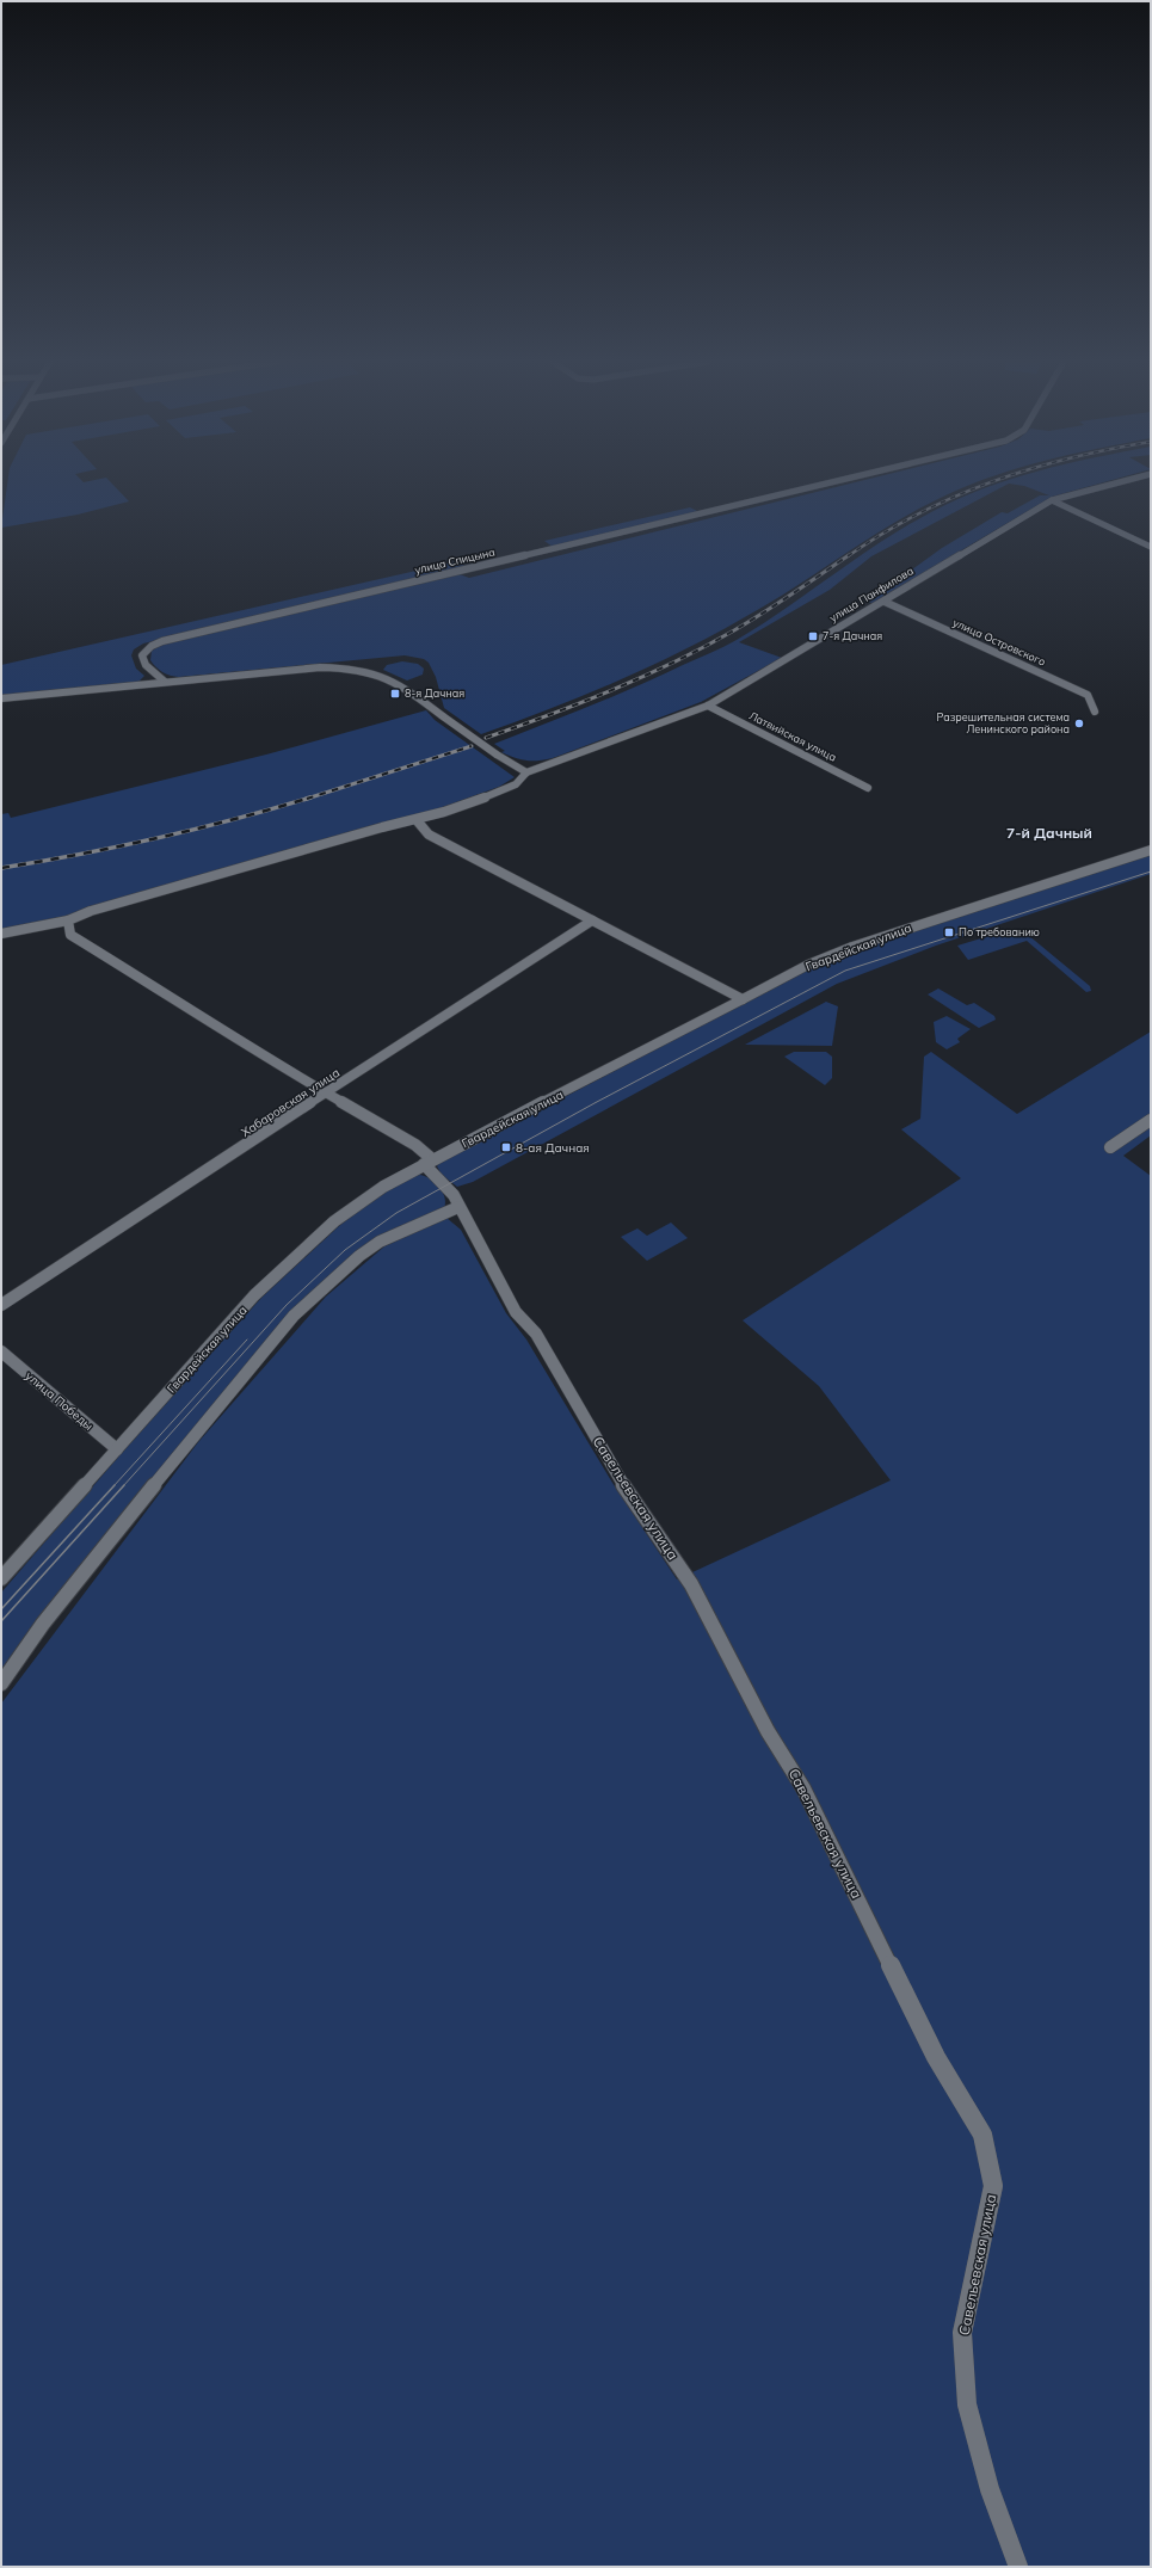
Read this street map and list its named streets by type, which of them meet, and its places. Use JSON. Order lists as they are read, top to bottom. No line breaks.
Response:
{"streets":{"street":["улица Спицына","улица Панфилова","улица Островского","Латвийская улица","Гвардейская улица","Хабаровская улица","улица Победы","Савельевская улица"]},"crossings":[["улица Панфилова","улица Островского"],["улица Панфилова","Латвийская улица"],["Гвардейская улица","улица Победы"],["Гвардейская улица","Савельевская улица"],["Хабаровская улица","Савельевская улица"]],"districts":["7-й Дачный"],"places":{"transit":["7-я Дачная","8-я Дачная","По требованию","8-ая Дачная"],"other":["Разрешительная система Ленинского района"]}}
